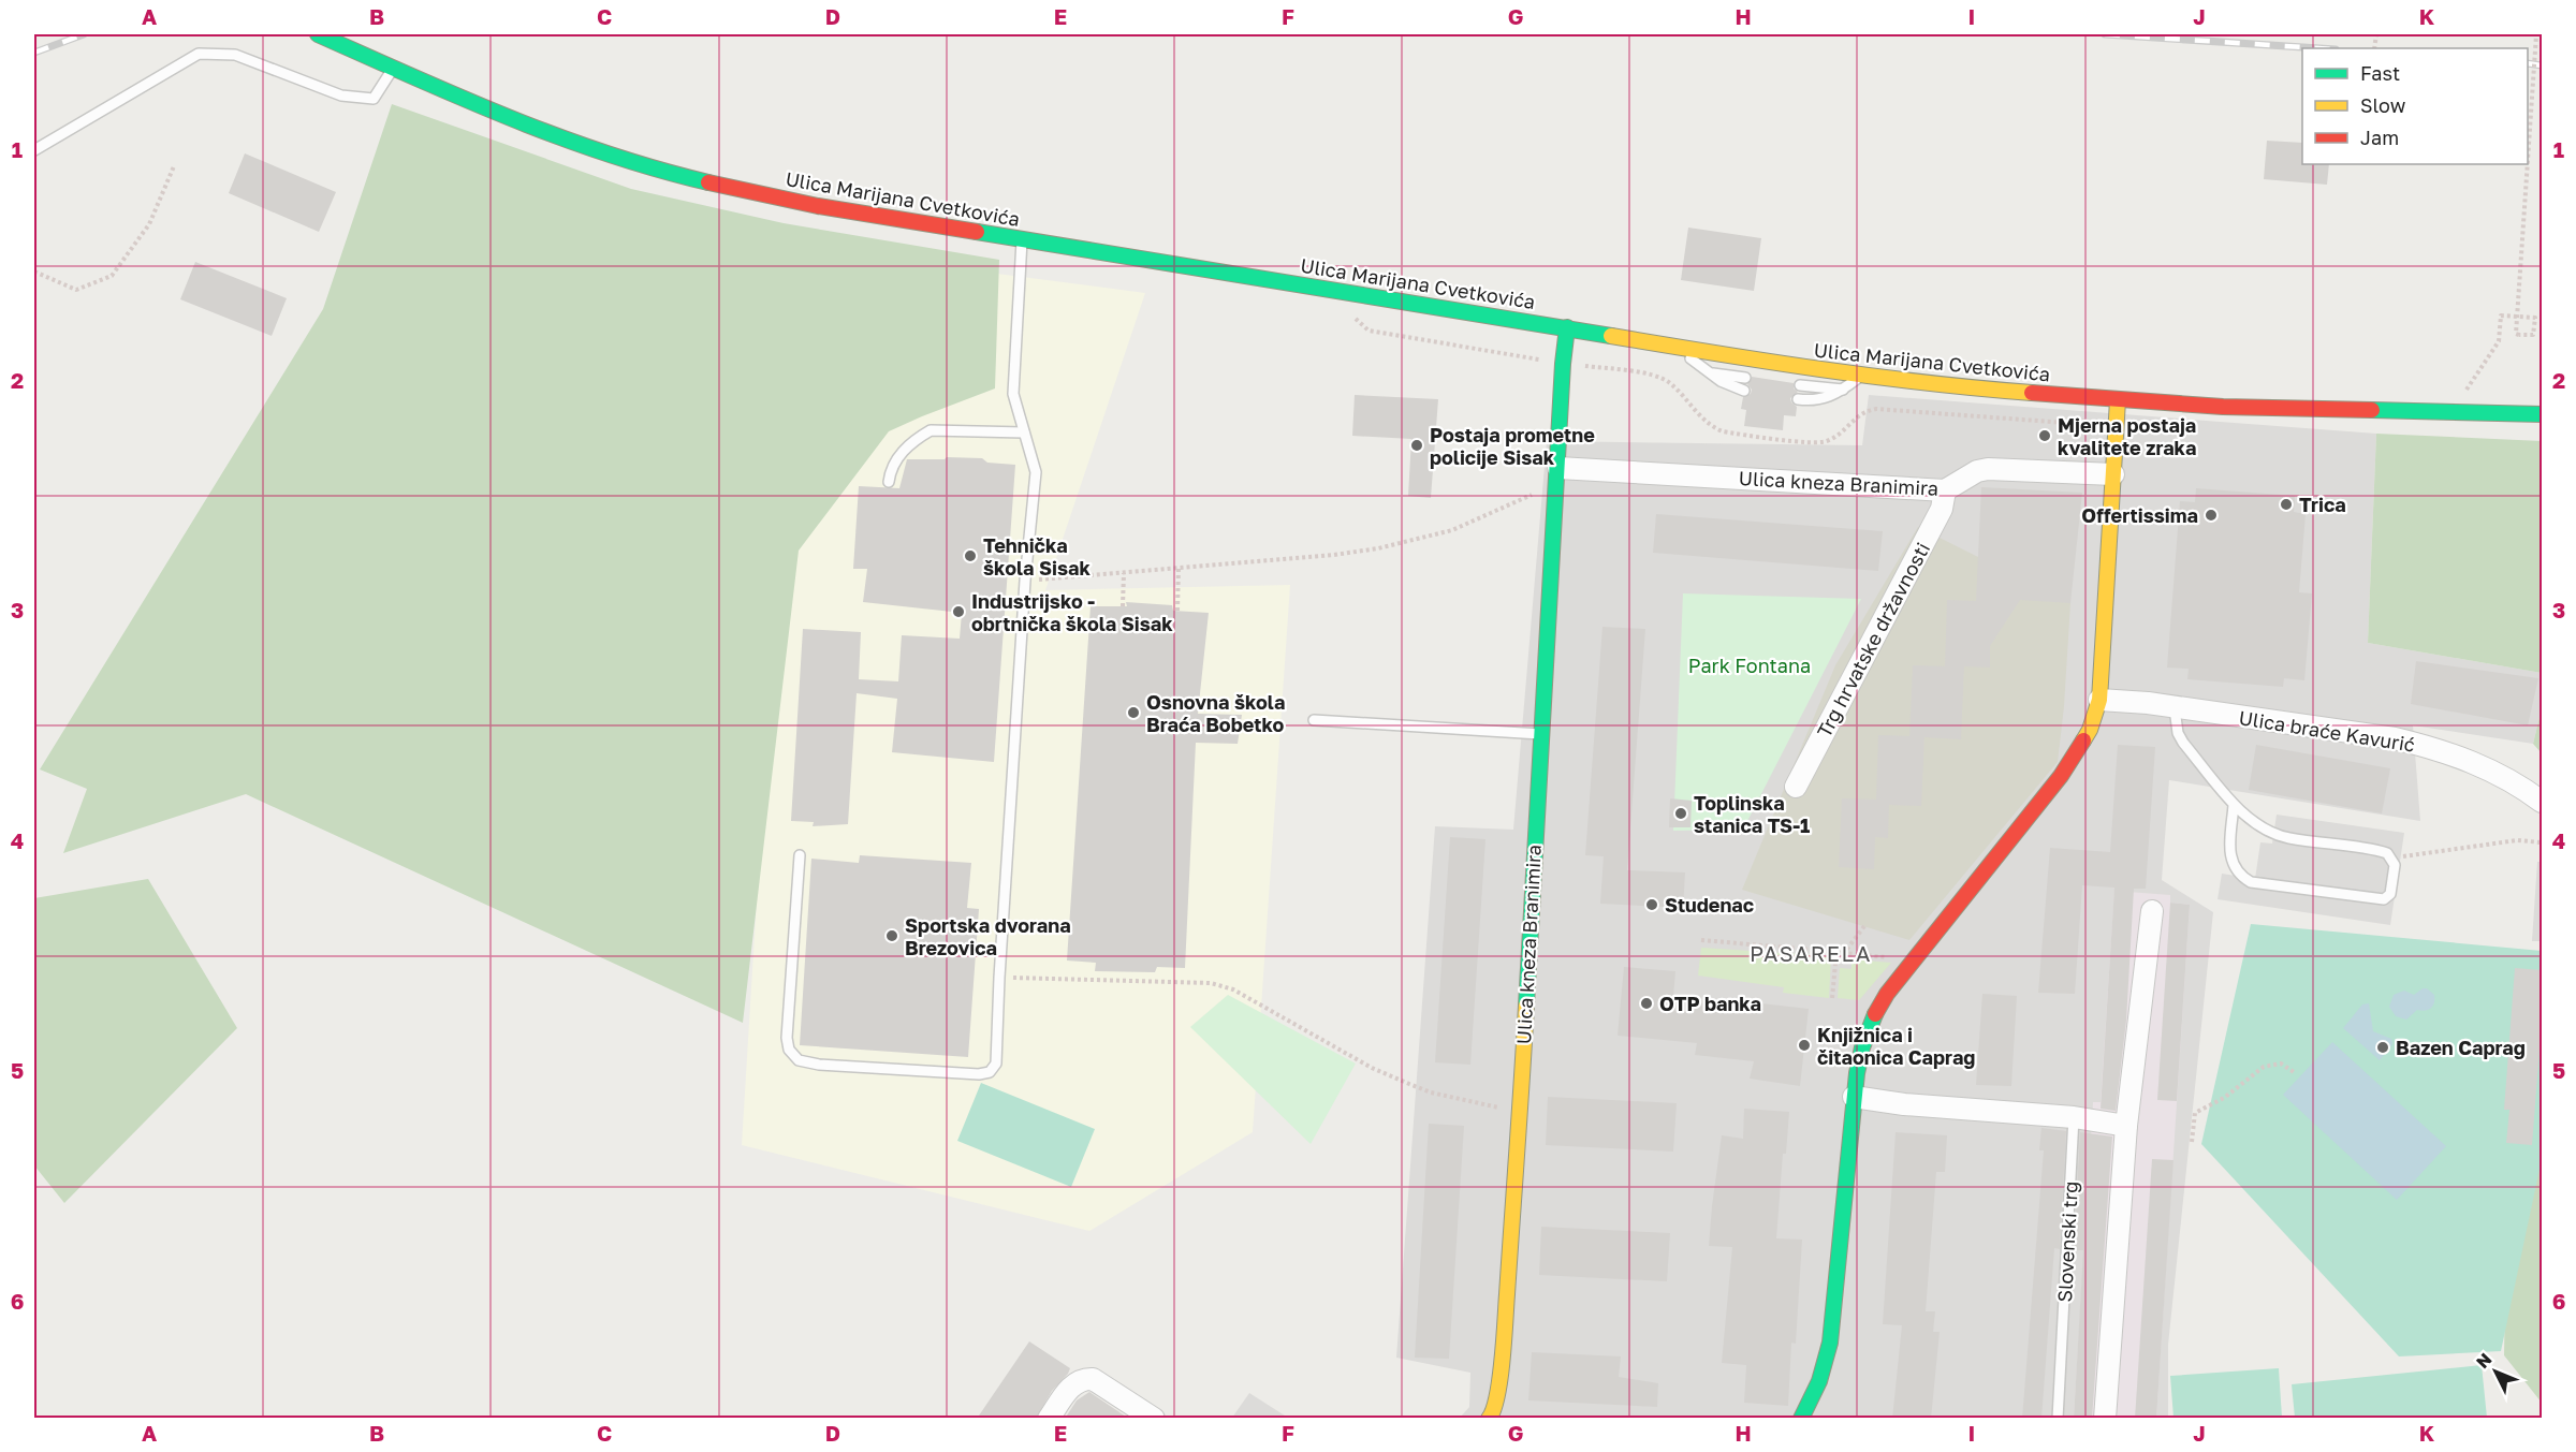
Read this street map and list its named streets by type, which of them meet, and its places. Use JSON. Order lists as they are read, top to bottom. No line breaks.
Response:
{"streets":{"street":["Ulica Marijana Cvetkovića","Ulica kneza Branimira","Trg hrvatske državnosti","Ulica braće Kavurić"],"lane":["Slovenski trg"]},"crossings":[["Ulica Marijana Cvetkovića","Ulica kneza Branimira"],["Ulica kneza Branimira","Trg hrvatske državnosti"]],"districts":["PASARELA"],"parks":["Park Fontana"],"places":["Mjerna postaja kvalitete zraka","Postaja prometne policije Sisak","Trica","Offertissima","Tehnička škola Sisak","Industrijsko - obrtnička škola Sisak","Osnovna škola Braća Bobetko","Toplinska stanica TS-1","Studenac","Sportska dvorana Brezovica","OTP banka","Knjižnica i čitaonica Caprag","Bazen Caprag"],"legend":["Fast","Slow","Jam"],"north":"top left","grid":{"columns":["A","B","C","D","E","F","G","H","I","J","K"],"rows":["1","2","3","4","5","6"]}}
